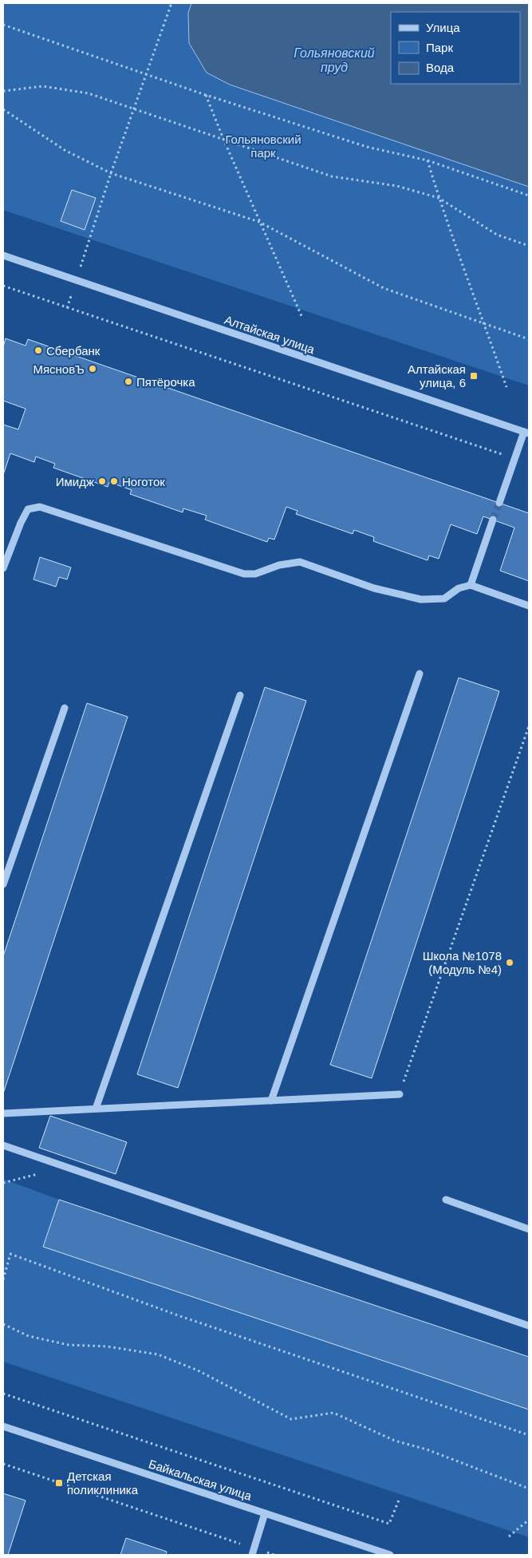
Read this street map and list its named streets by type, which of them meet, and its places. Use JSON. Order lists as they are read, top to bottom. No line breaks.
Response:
{"streets":{"street":["Алтайская улица","Байкальская улица"]},"water":["Гольяновский пруд"],"parks":["Гольяновcкий парк"],"places":{"other":["Сбербанк","МясновЪ","Пятёрочка","Имидж","Ноготок","Школа №1078 (Модуль №4)"],"transit":["Алтайская улица, 6","Детская поликлиника"]},"legend":["Улица","Парк","Вода"]}
